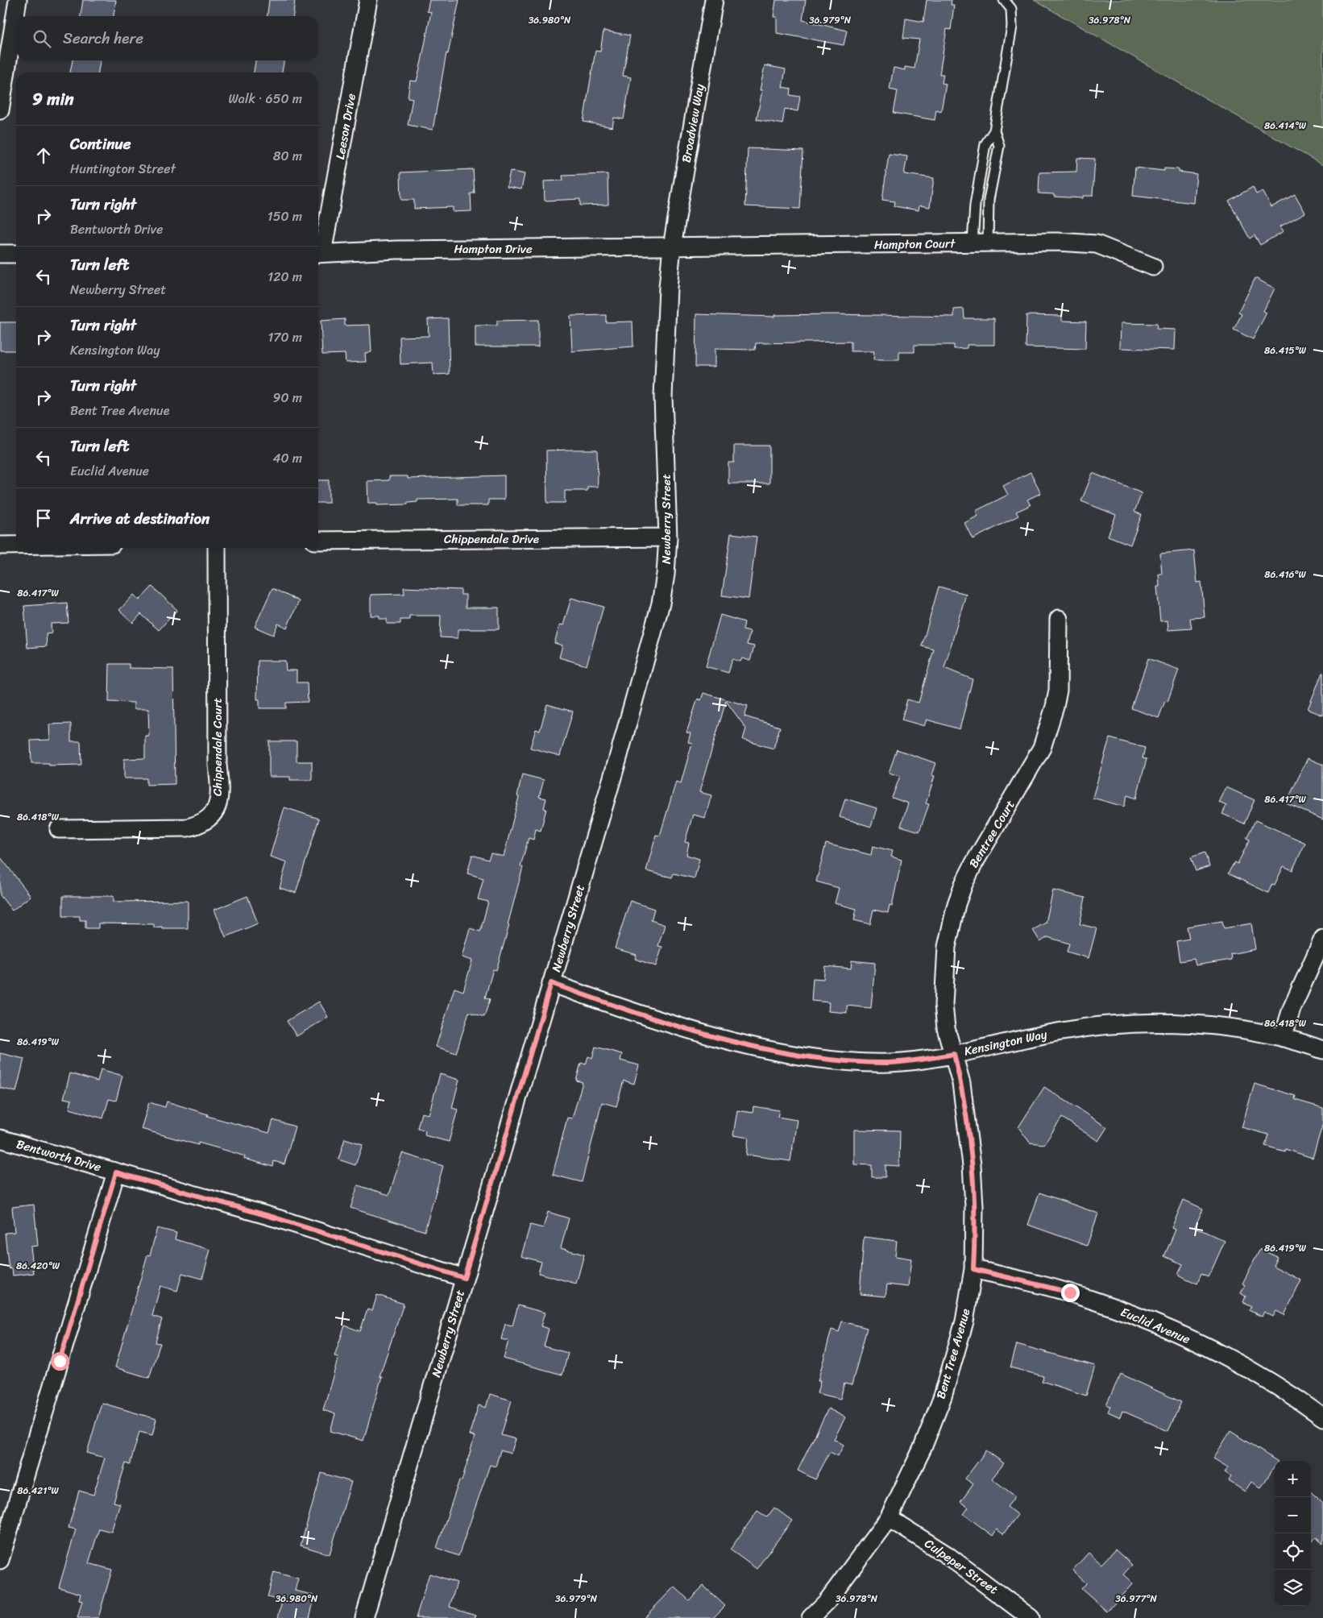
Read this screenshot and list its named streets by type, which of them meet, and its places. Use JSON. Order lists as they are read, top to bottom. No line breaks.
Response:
{"streets":{"street":["Broadview Way","Leeson Drive","Hampton Court","Hampton Drive","Newberry Street","Chippendale Drive","Chippendale Court","Bentree Court","Kensington Way","Bentworth Drive","Euclid Avenue","Bent Tree Avenue","Culpeper Street"]},"crossings":[["Broadview Way","Hampton Court"],["Broadview Way","Hampton Drive"],["Broadview Way","Newberry Street"],["Leeson Drive","Hampton Drive"],["Hampton Court","Hampton Drive"],["Hampton Court","Newberry Street"],["Hampton Drive","Newberry Street"],["Newberry Street","Chippendale Drive"],["Newberry Street","Kensington Way"],["Newberry Street","Bentworth Drive"],["Bentree Court","Kensington Way"],["Bentree Court","Bent Tree Avenue"],["Kensington Way","Bent Tree Avenue"],["Euclid Avenue","Bent Tree Avenue"],["Bent Tree Avenue","Culpeper Street"]],"page":{"search":"Search here","heading":["9 min","Walk · 650 m"],"list":[["Continue","Huntington Street","80 m"],["Turn right","Bentworth Drive","150 m"],["Turn left","Newberry Street","120 m"],["Turn right","Kensington Way","170 m"],["Turn right","Bent Tree Avenue","90 m"],["Turn left","Euclid Avenue","40 m"],"Arrive at destination"],"map_buttons":["+","−"]},"coordinates":["36.980°N","36.979°N","36.978°N","86.414°W","86.415°W","86.416°W","86.417°W","86.418°W","86.419°W","86.420°W","86.421°W","36.977°N"]}
